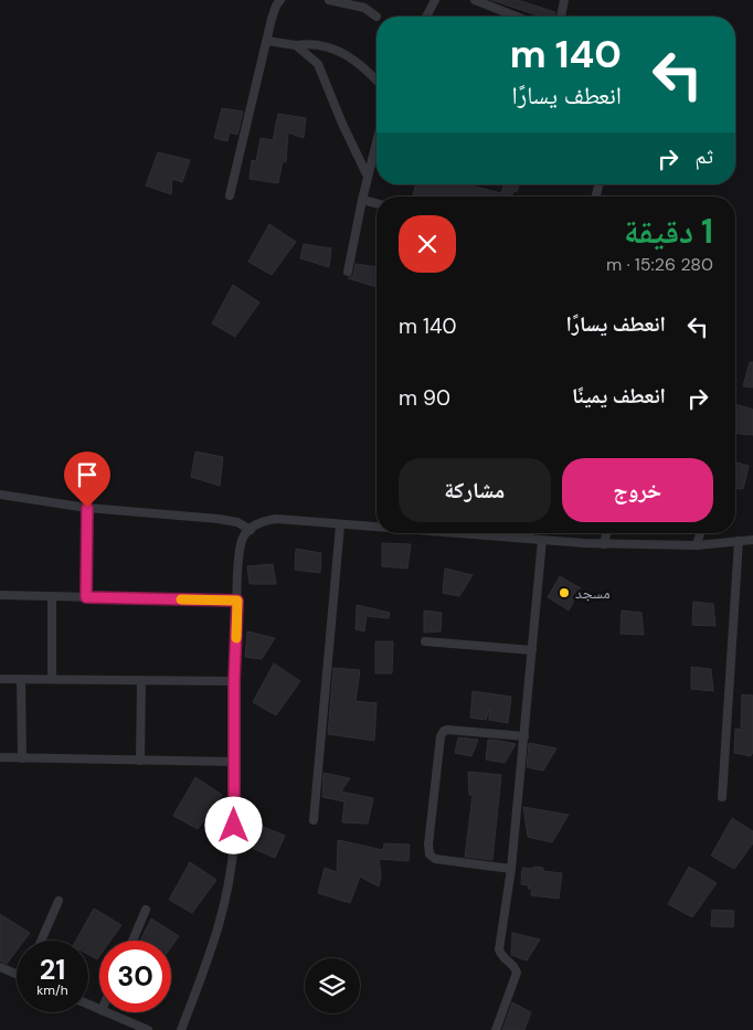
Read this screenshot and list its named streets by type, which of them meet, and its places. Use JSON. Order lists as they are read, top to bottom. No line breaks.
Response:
{"places":["مسجد"],"page":{"turn":["140 m","انعطف يسارًا"],"then":"ثم","heading":["1 دقيقة","280 m · 15:26"],"list":[{"name":"انعطف يسارًا","value":"140 m"},{"name":"انعطف يمينًا","value":"90 m"}],"buttons":["خروج","مشاركة"],"speed":"21 km/h","limit":"30"}}
